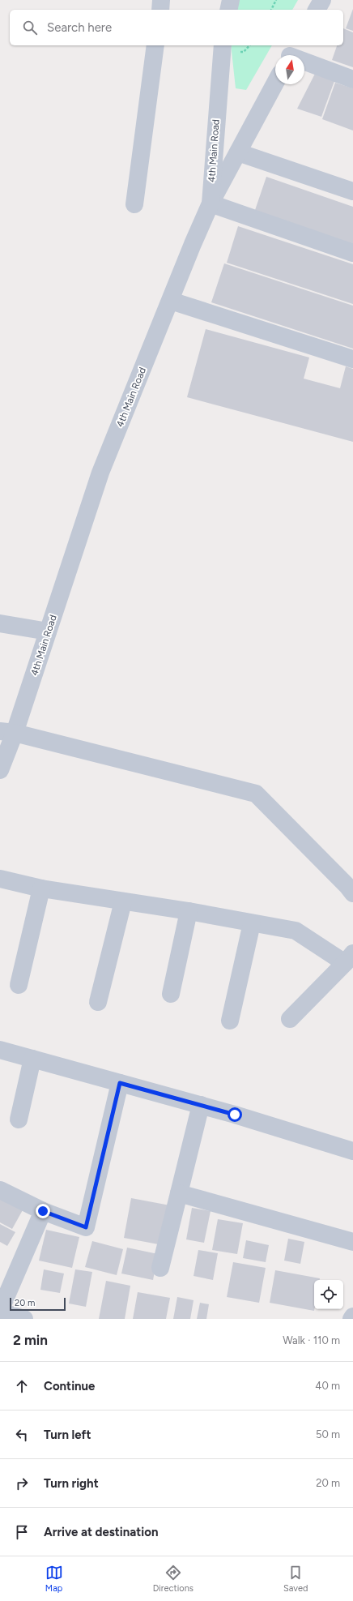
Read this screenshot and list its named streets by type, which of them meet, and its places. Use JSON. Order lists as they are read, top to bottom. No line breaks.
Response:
{"streets":{"street":["4th Main Road"]},"scale_bar":"20 m","north":"top","page":{"search":"Search here","scale":"20 m","heading":["2 min","Walk · 110 m"],"list":[["Continue","40 m"],["Turn left","50 m"],["Turn right","20 m"],"Arrive at destination"],"nav":["Map","Directions","Saved"]}}
